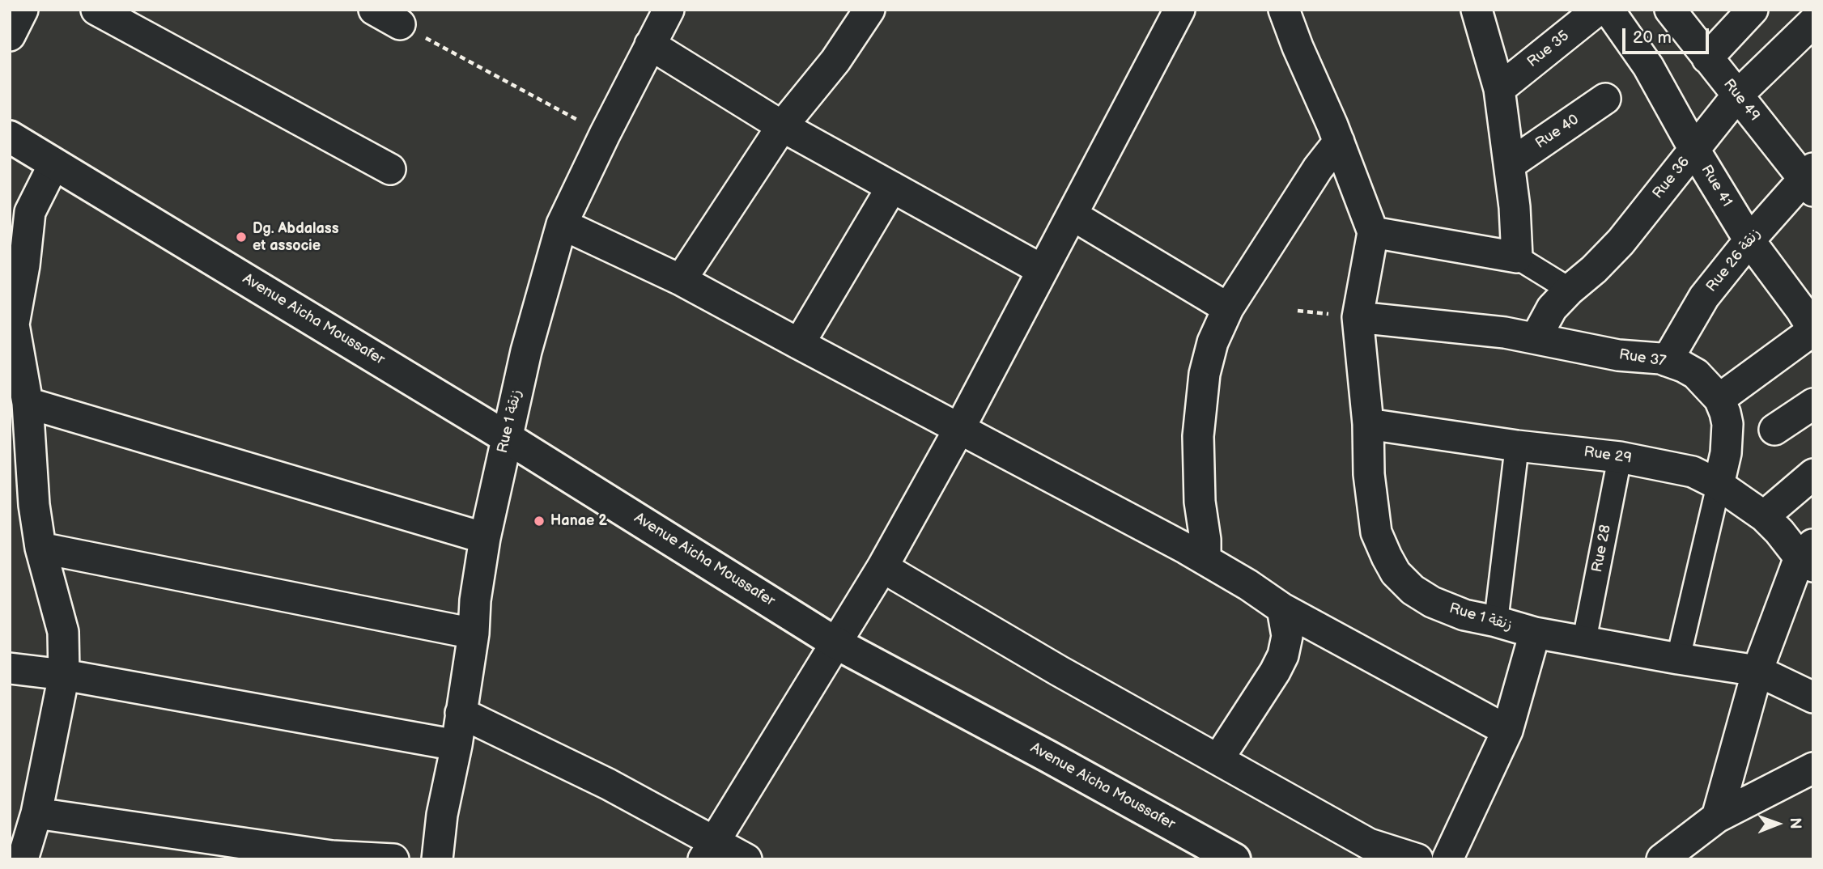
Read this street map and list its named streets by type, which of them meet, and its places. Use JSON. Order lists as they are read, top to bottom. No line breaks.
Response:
{"streets":{"street":["Rue 35","Rue 49","Rue 40","Rue 36","Rue 41","Rue 26 زنقة","Avenue Aicha Moussafer","Rue 37","Rue 1 زنقة","Rue 29","Rue 28"]},"crossings":[["Rue 49","Rue 36"],["Rue 49","Rue 26 زنقة"],["Rue 36","Rue 41"],["Rue 36","Rue 37"],["Rue 41","Rue 26 زنقة"],["Rue 26 زنقة","Rue 37"],["Avenue Aicha Moussafer","Rue 1 زنقة"],["Rue 37","Rue 1 زنقة"],["Rue 37","Rue 29"],["Rue 1 زنقة","Rue 29"],["Rue 1 زنقة","Rue 28"],["Rue 29","Rue 28"]],"places":["Dg. Abdalass et associe","Hanae 2"],"scale_bar":"20 m","north":"right"}
